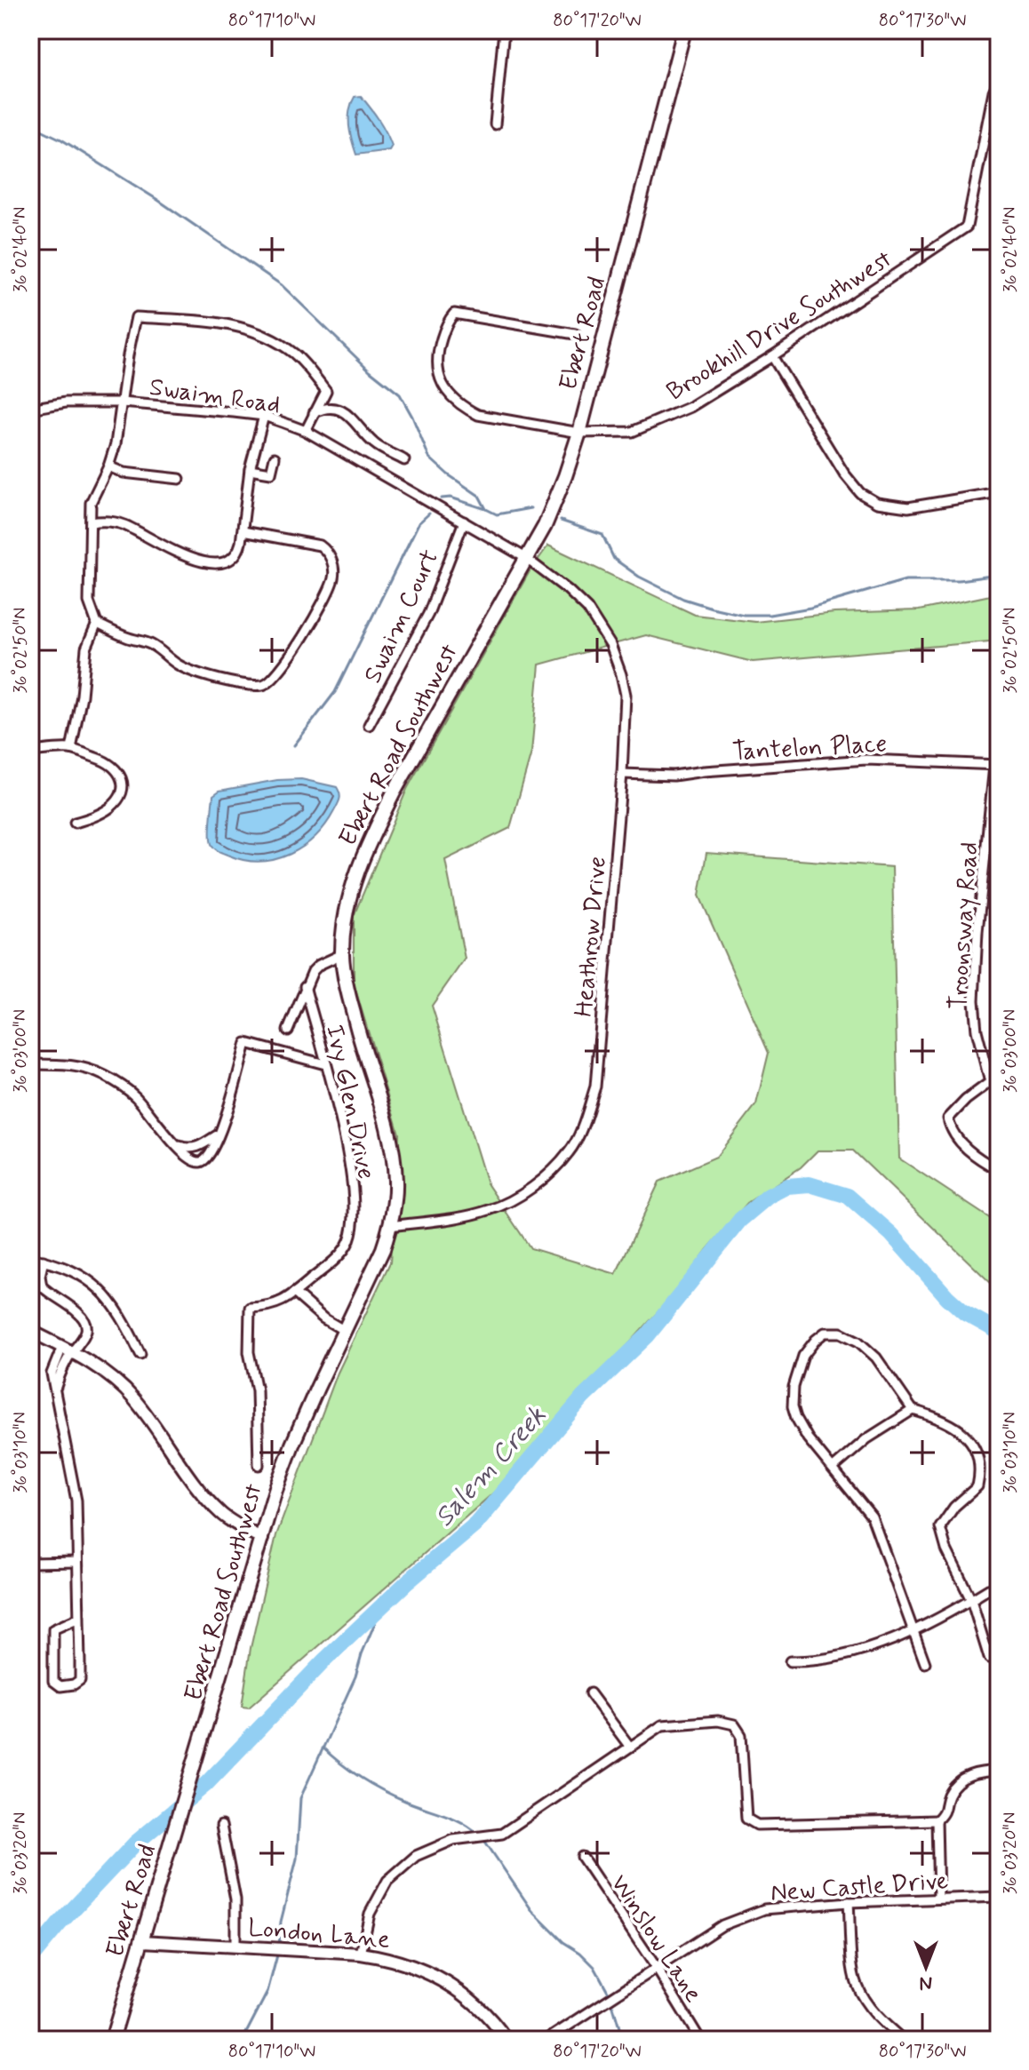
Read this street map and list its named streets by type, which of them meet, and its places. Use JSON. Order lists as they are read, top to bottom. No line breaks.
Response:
{"streets":{"main road":["Ebert Road","Ebert Road Southwest"],"street":["Brookhill Drive Southwest","Swaim Road","Swaim Court","Tantelon Place","Troonsway Road","Heathrow Drive","Ivy Glen Drive","New Castle Drive","London Lane","Winslow Lane"]},"crossings":[["Brookhill Drive Southwest","Ebert Road"],["Ebert Road","Swaim Road"],["Ebert Road","Ebert Road Southwest"],["Ebert Road","Heathrow Drive"],["Ebert Road","London Lane"],["Swaim Road","Swaim Court"],["Swaim Road","Ebert Road Southwest"],["Swaim Road","Heathrow Drive"],["Ebert Road Southwest","Heathrow Drive"],["Tantelon Place","Troonsway Road"],["Tantelon Place","Heathrow Drive"],["New Castle Drive","Winslow Lane"]],"water":["Salem Creek"],"north":"bottom","coordinates":["80°17'10\"W","80°17'20\"W","80°17'30\"W","36°02'40\"N","36°02'50\"N","36°03'00\"N","36°03'10\"N","36°03'20\"N"]}
